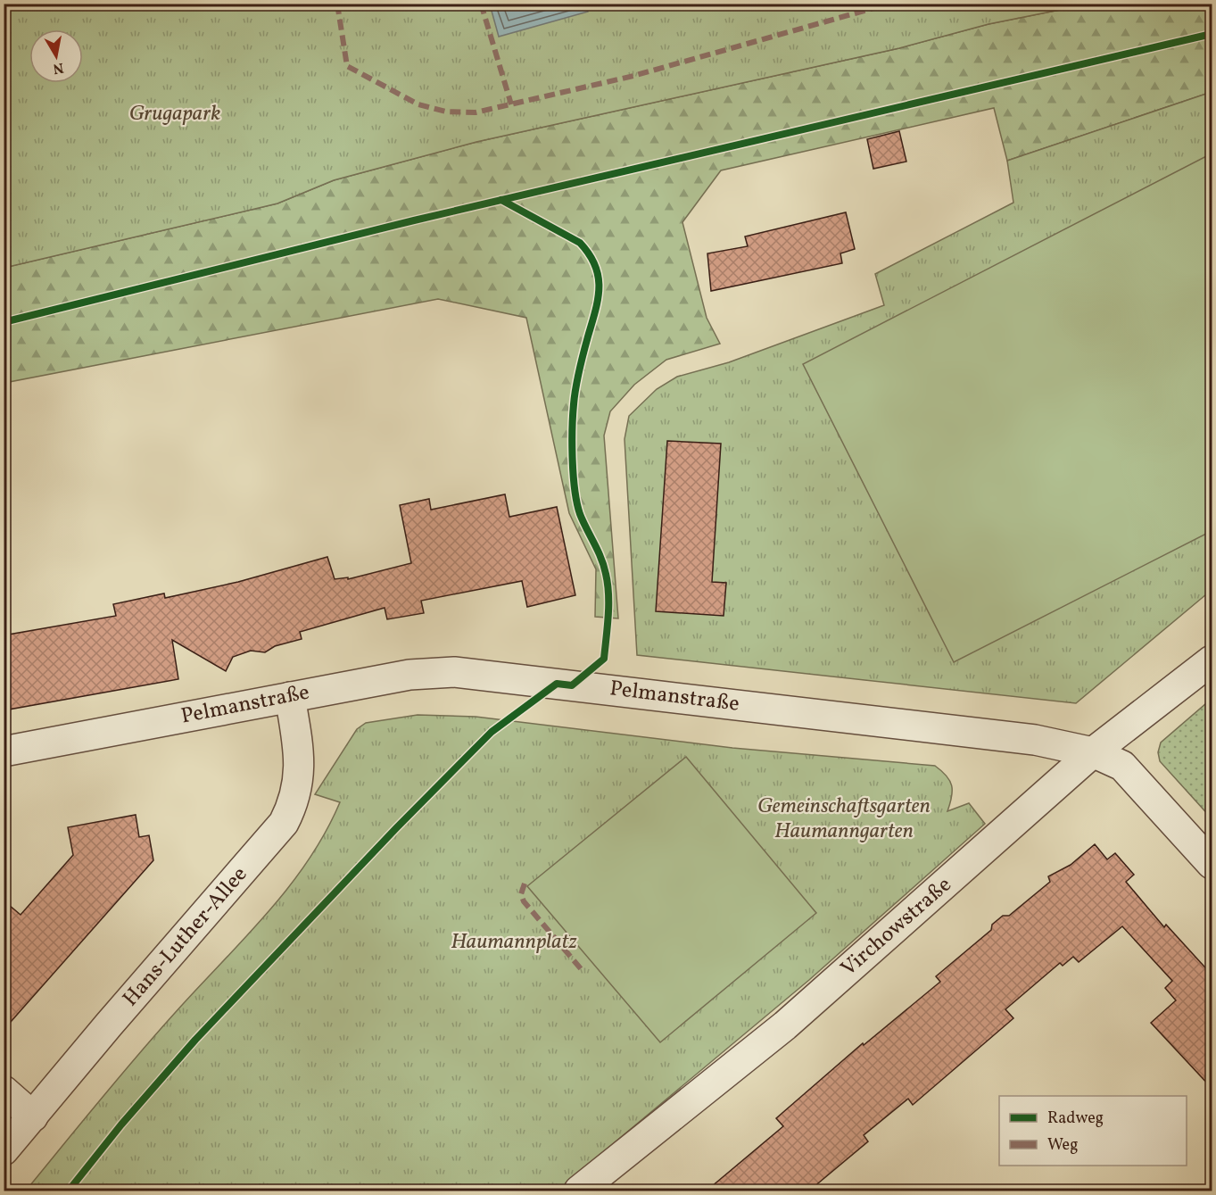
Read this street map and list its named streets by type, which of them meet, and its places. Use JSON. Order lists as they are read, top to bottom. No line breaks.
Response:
{"streets":{"street":["Pelmanstraße","Virchowstraße","Hans-Luther-Allee"]},"crossings":[["Pelmanstraße","Virchowstraße"],["Pelmanstraße","Hans-Luther-Allee"]],"parks":["Grugapark","Gemeinschaftsgarten Haumanngarten","Haumannplatz"],"legend":["Radweg","Weg"],"north":"bottom"}
